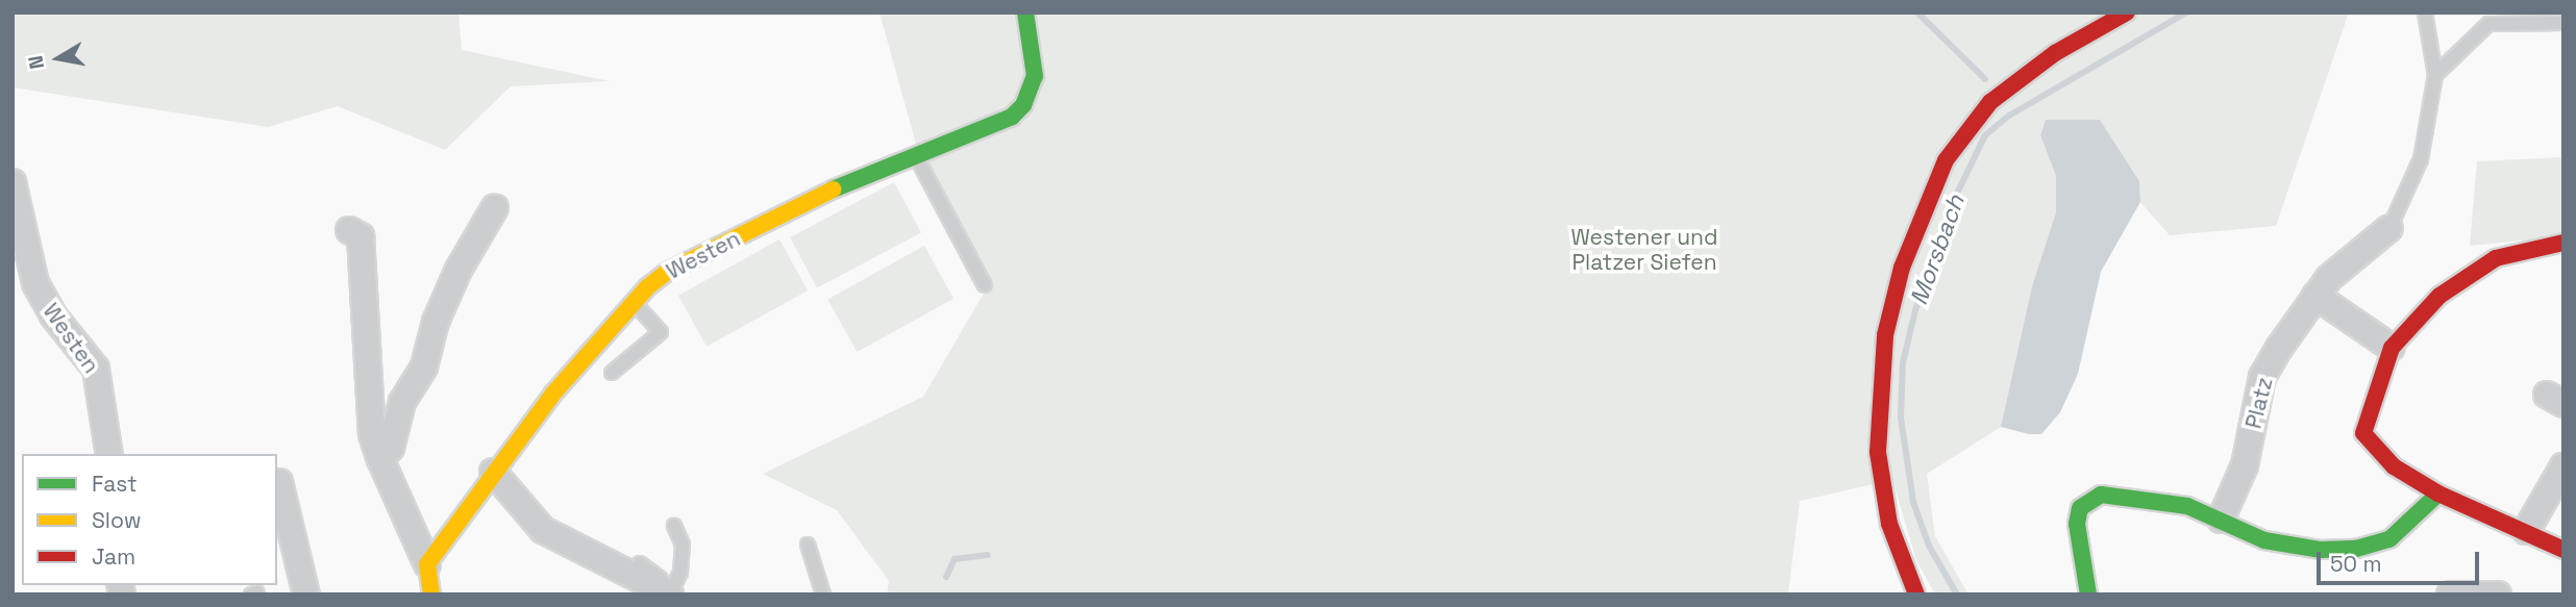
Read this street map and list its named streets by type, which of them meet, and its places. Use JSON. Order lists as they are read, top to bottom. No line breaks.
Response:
{"streets":{"street":["Westen","Platz"]},"water":["Morsbach"],"parks":["Westener und Platzer Siefen"],"legend":["Fast","Slow","Jam"],"scale_bar":"50 m","north":"left"}
